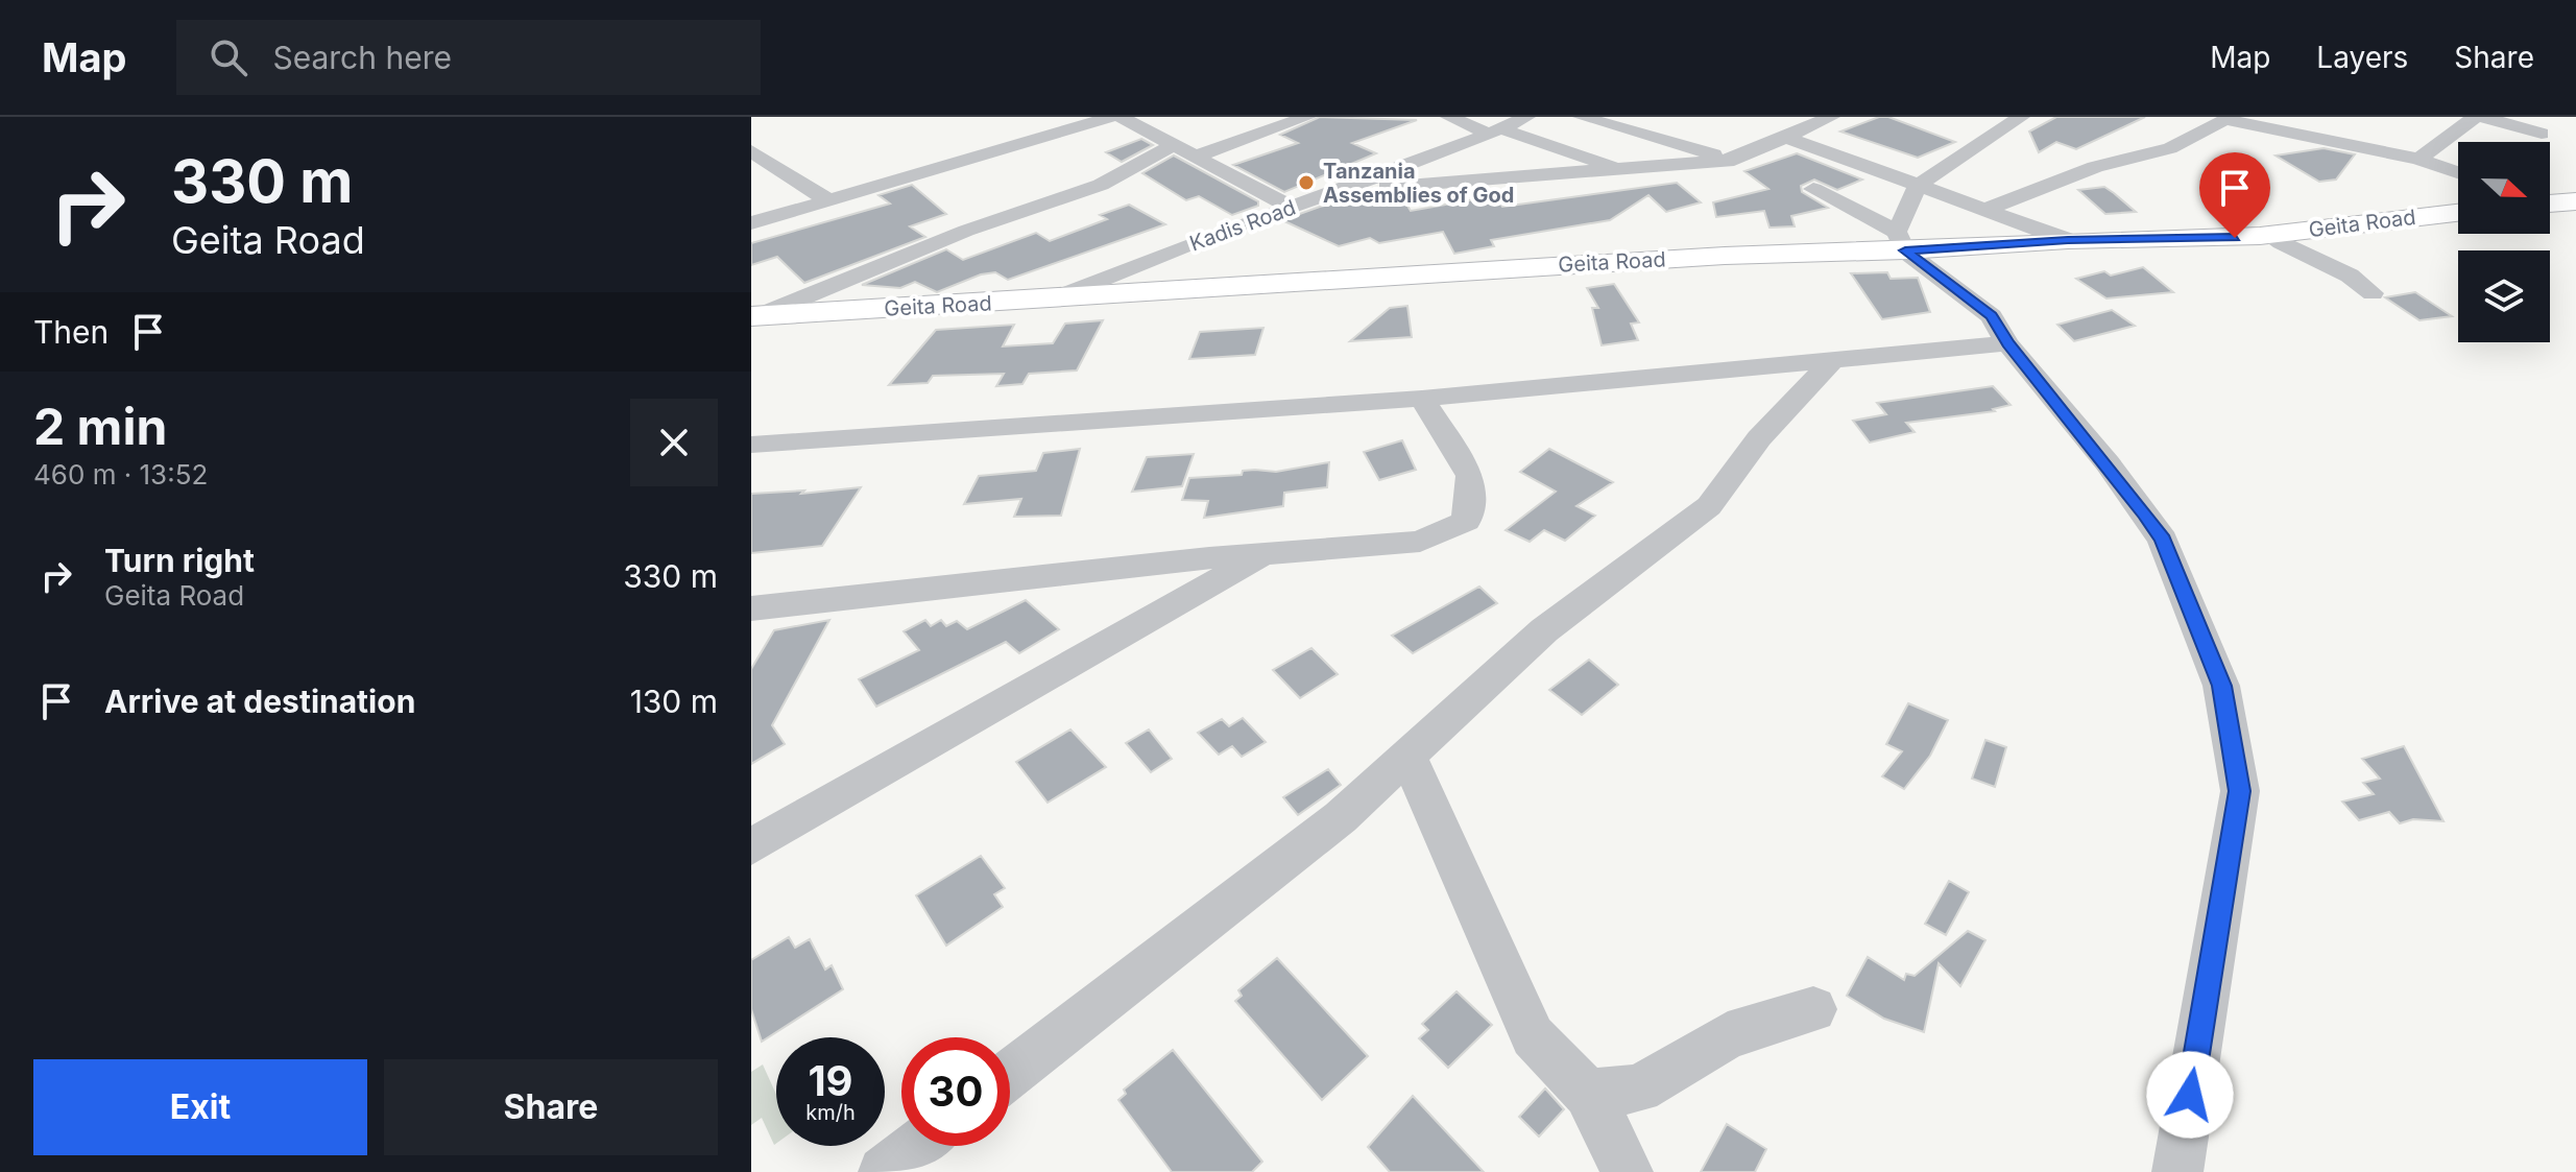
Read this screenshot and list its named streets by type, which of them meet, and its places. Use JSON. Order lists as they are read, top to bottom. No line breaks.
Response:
{"streets":{"main road":["Geita Road"],"street":["Kadis Road"]},"crossings":[["Geita Road","Kadis Road"]],"places":["Tanzania Assemblies of God"],"north":"right","page":{"header":"Map","search":"Search here","nav":["Map","Layers","Share"],"turn":["330 m","Geita Road"],"then":"Then","heading":["2 min","460 m · 13:52"],"list":[{"name":"Turn right","note":"Geita Road","value":"330 m"},{"name":"Arrive at destination","value":"130 m"}],"speed":"19 km/h","limit":"30","buttons":["Exit","Share"]}}
